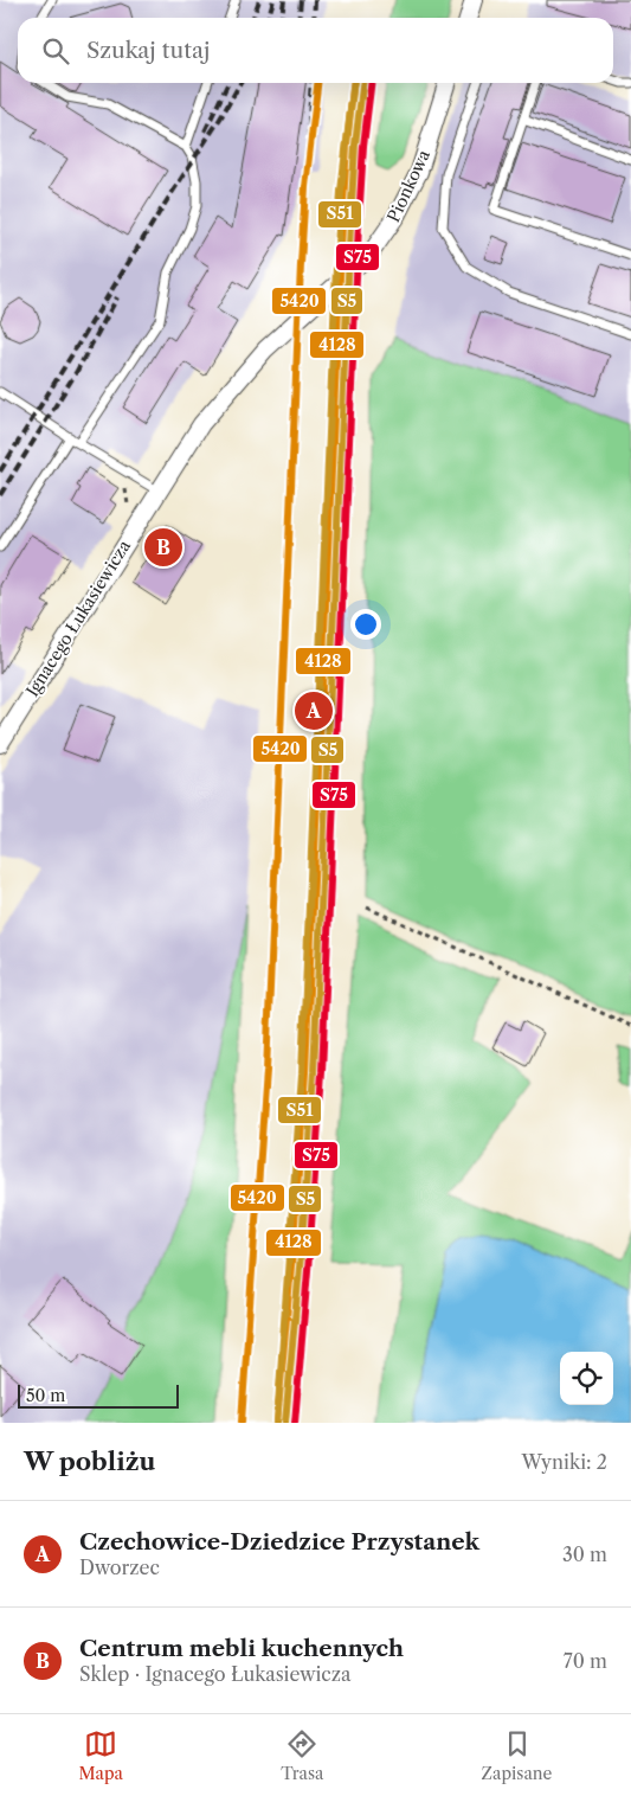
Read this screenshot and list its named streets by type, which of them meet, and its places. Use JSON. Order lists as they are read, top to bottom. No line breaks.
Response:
{"streets":{"street":["Pionkowa","Ignacego Łukasiewicza"]},"crossings":[["Pionkowa","Ignacego Łukasiewicza"]],"lines":["transit line S5","transit line S75","transit line 4128","transit line S51","transit line 5420"],"scale_bar":"50 m","page":{"search":"Szukaj tutaj","pins":["B","A"],"scale":"50 m","heading":["W pobliżu","Wyniki: 2"],"list":[{"mark":"A","name":"Czechowice-Dziedzice Przystanek","note":"Dworzec","value":"30 m"},{"mark":"B","name":"Centrum mebli kuchennych","note":"Sklep · Ignacego Łukasiewicza","value":"70 m"}],"nav":["Mapa","Trasa","Zapisane"]}}
